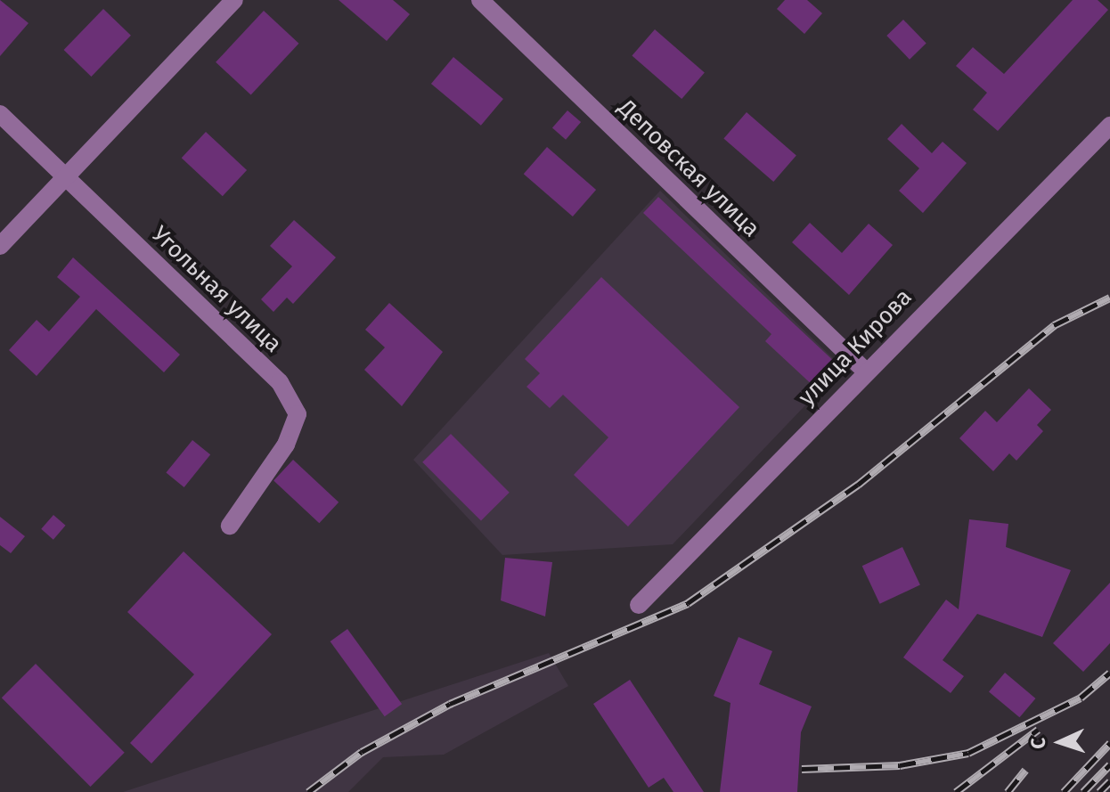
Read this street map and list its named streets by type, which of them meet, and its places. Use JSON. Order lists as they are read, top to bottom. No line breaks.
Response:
{"streets":{"street":["Деповская улица","Угольная улица","улица Кирова"]},"crossings":[["Деповская улица","улица Кирова"]],"north":"left"}
